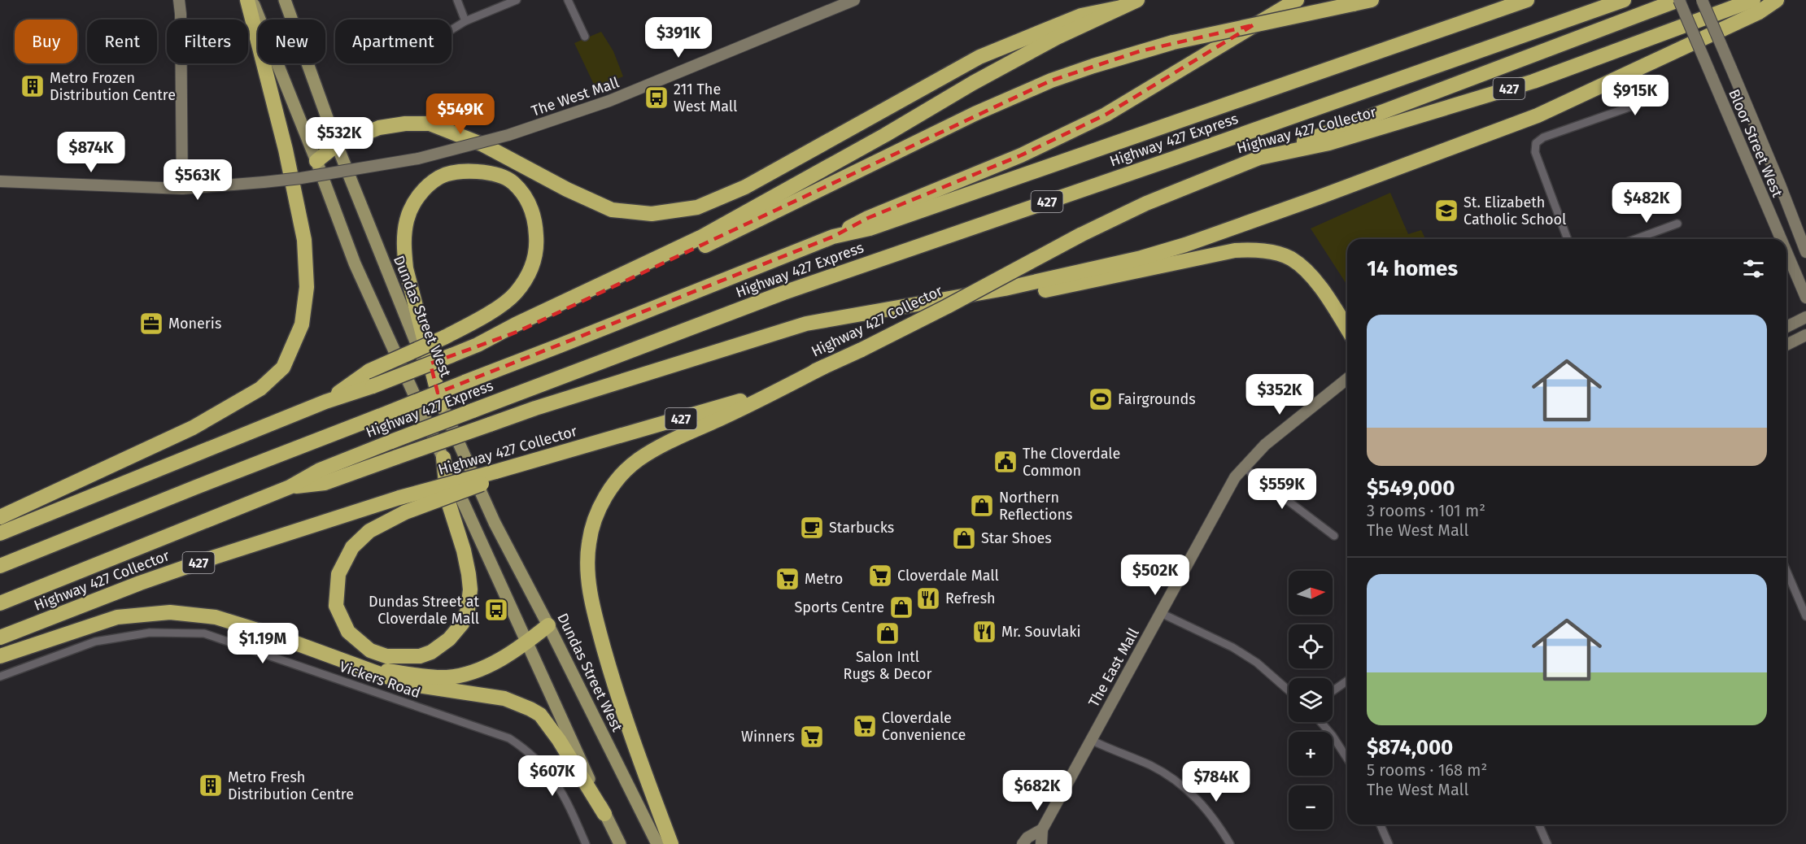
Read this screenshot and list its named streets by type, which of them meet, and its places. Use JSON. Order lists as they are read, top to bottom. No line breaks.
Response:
{"streets":{"highway":["427","Highway 427 Collector","Highway 427 Express"],"main road":["The West Mall","Bloor Street West","Dundas Street West","The East Mall"],"street":["Vickers Road"]},"places":{"building":["Metro Frozen Distribution Centre","Metro Fresh Distribution Centre"],"bus stop":["211 The West Mall","Dundas Street at Cloverdale Mall"],"school or university":["St. Elizabeth Catholic School"],"office":["Moneris"],"sports":["Fairgrounds"],"public building":["The Cloverdale Common"],"shop":["Northern Reflections","Star Shoes","Sports Centre","Salon Intl Rugs & Decor"],"cafe":["Starbucks"],"supermarket":["Cloverdale Mall","Metro","Cloverdale Convenience","Winners"],"restaurant":["Refresh","Mr. Souvlaki"]},"north":"right","page":{"price":["$391K","$915K","$549K","$532K","$874K","$563K","$482K","$352K","$559K","$502K","$1.19M","$607K","$784K","$682K"],"chip":["Buy","Rent","Filters","New","Apartment"],"heading":"14 homes","list":[{"name":"$549,000","note":"3 rooms · 101 m² · The West Mall"},{"name":"$874,000","note":"5 rooms · 168 m² · The West Mall"}],"map_buttons":["+","−"]}}
